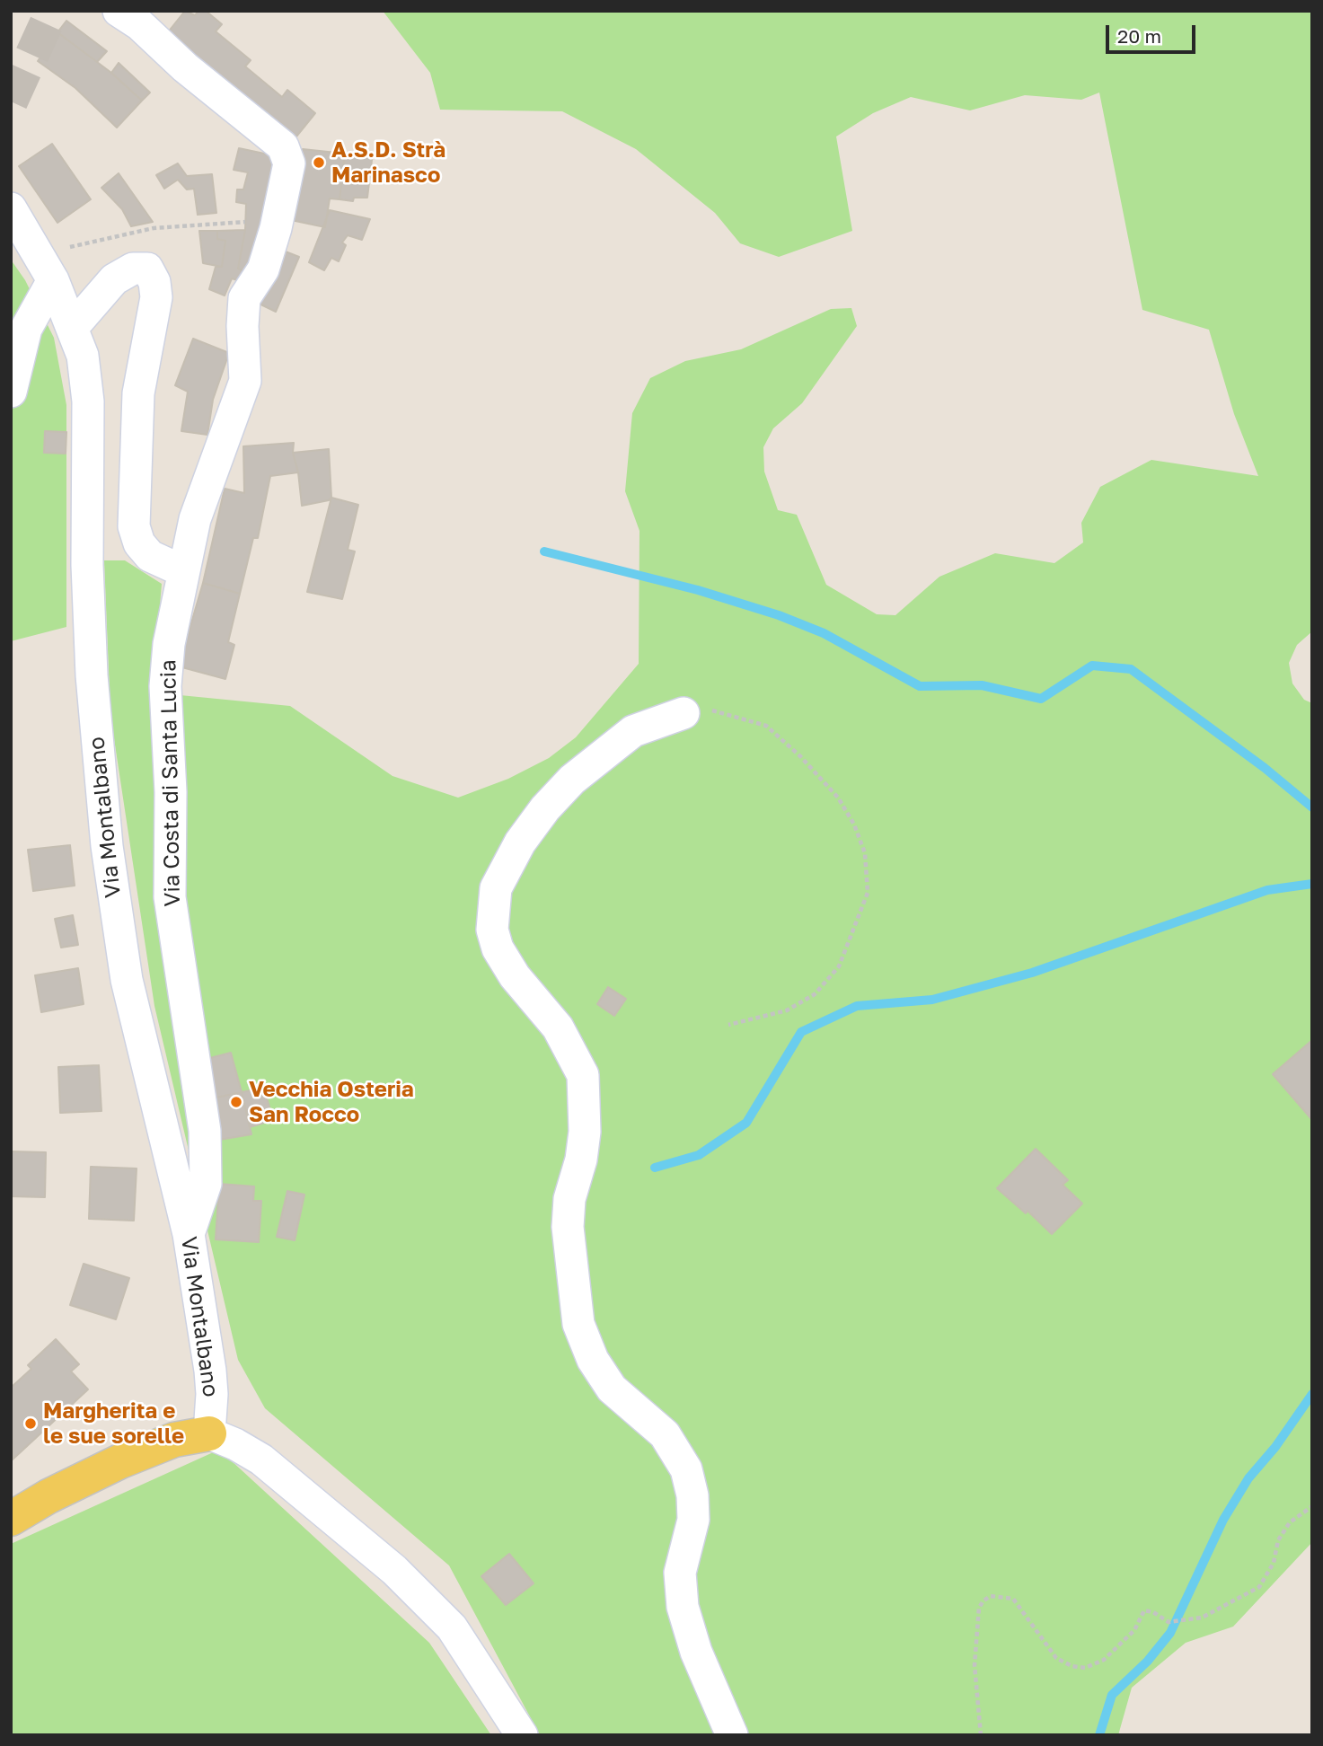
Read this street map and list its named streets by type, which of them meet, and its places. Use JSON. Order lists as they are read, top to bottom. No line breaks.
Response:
{"streets":{"street":["Via Costa di Santa Lucia","Via Montalbano"]},"crossings":[["Via Costa di Santa Lucia","Via Montalbano"]],"places":["A.S.D. Strà Marinasco","Vecchia Osteria San Rocco","Margherita e le sue sorelle"],"scale_bar":"20 m"}
